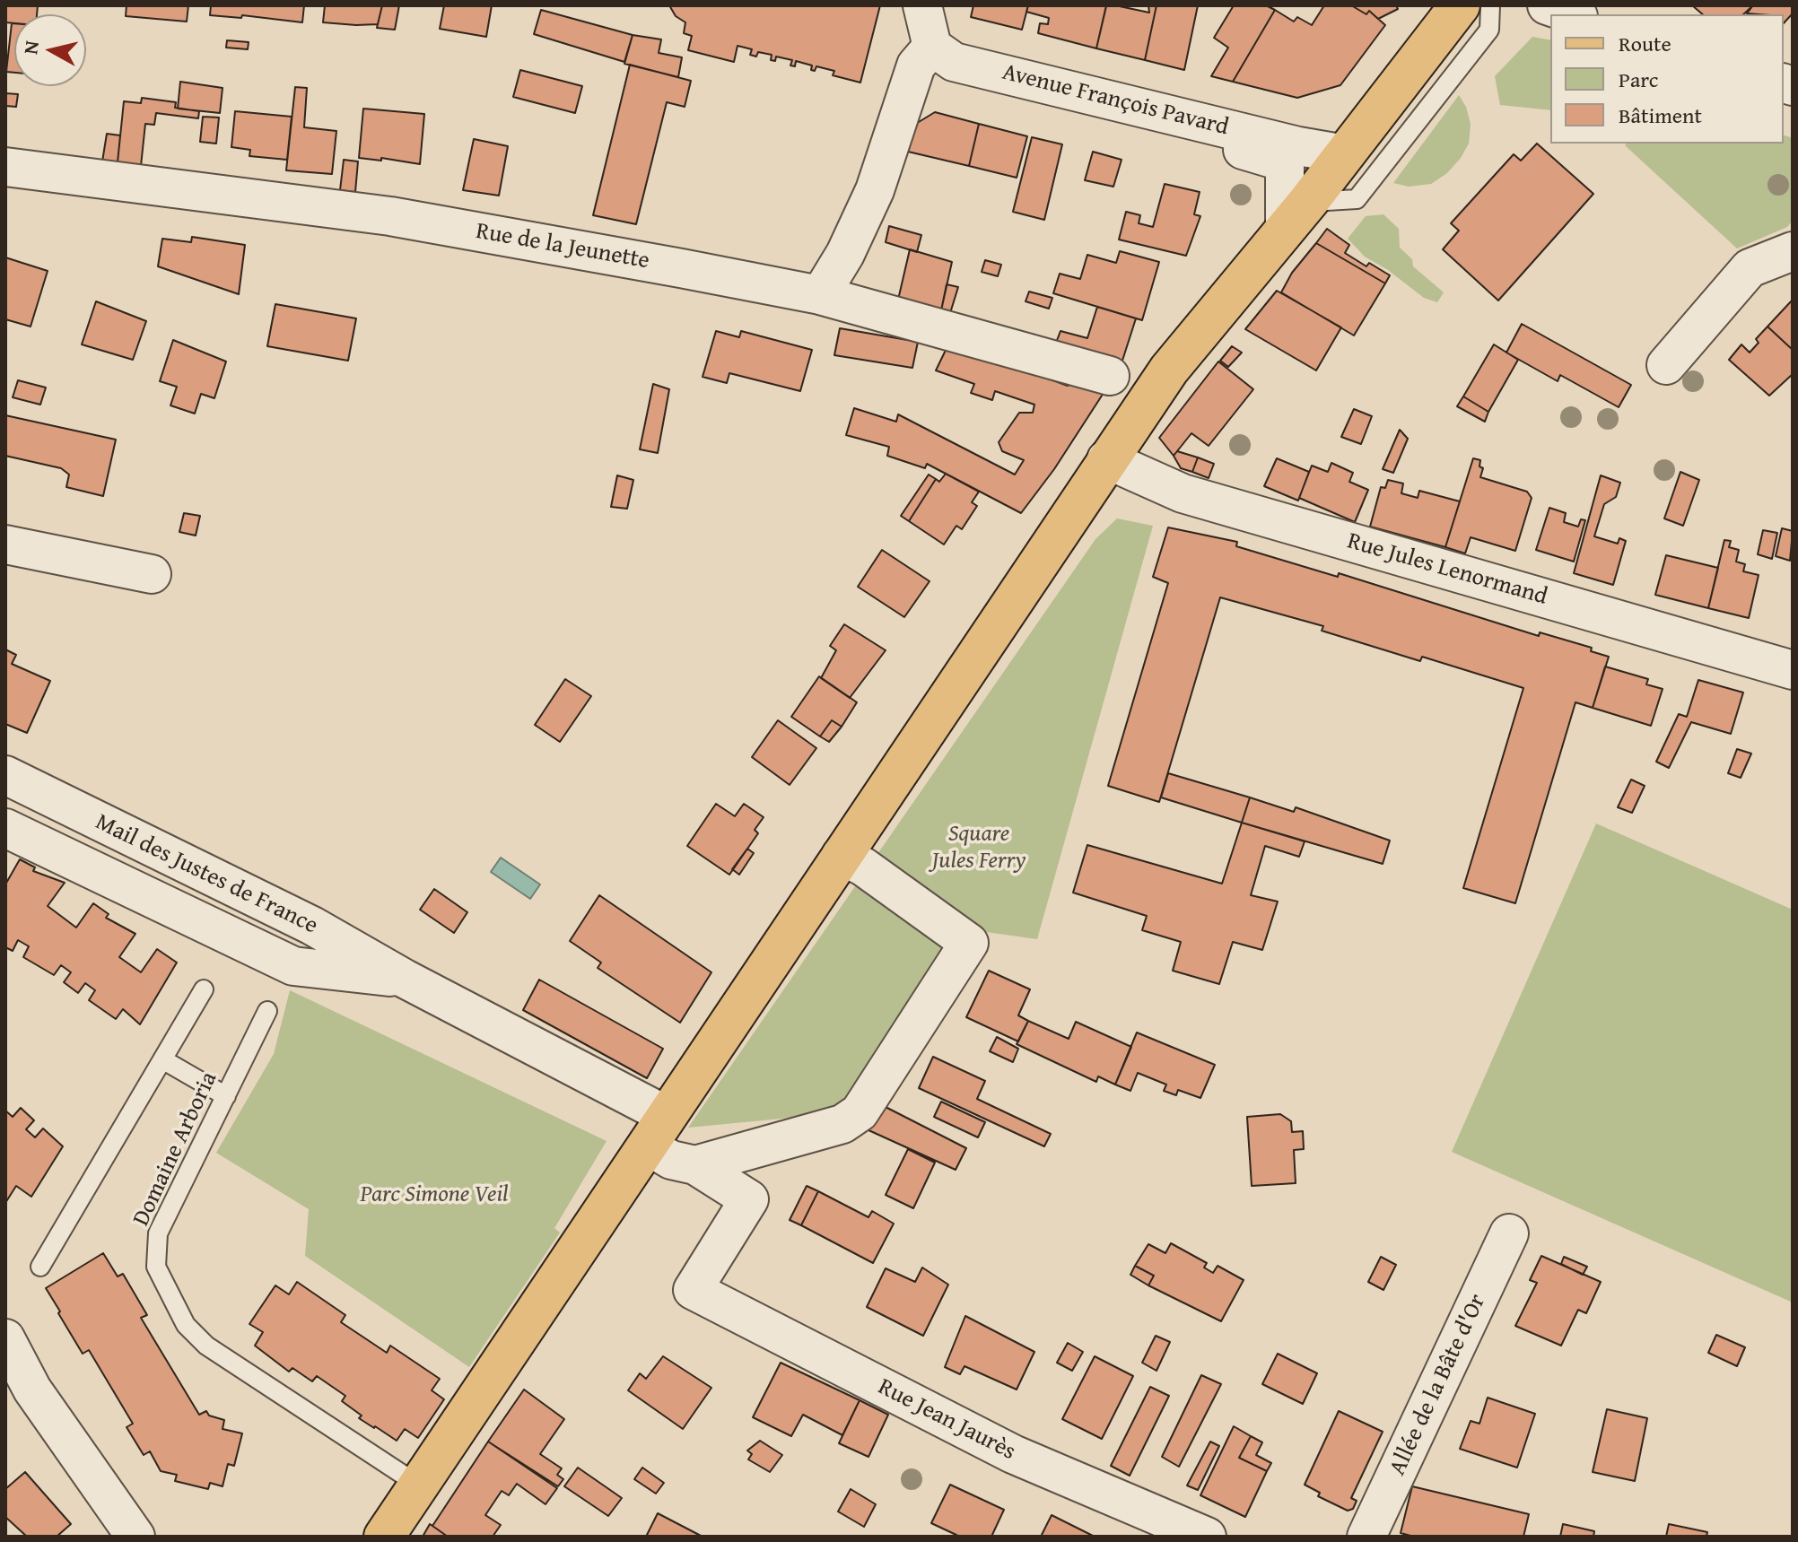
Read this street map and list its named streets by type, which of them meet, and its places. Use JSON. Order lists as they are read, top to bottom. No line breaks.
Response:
{"streets":{"street":["Avenue François Pavard","Rue de la Jeunette","Rue Jules Lenormand","Mail des Justes de France","Allée de la Bâte d'Or","Rue Jean Jaurès"],"lane":["Domaine Arboria"]},"parks":["Square Jules Ferry","Parc Simone Veil"],"legend":["Route","Parc","Bâtiment"],"north":"left"}
